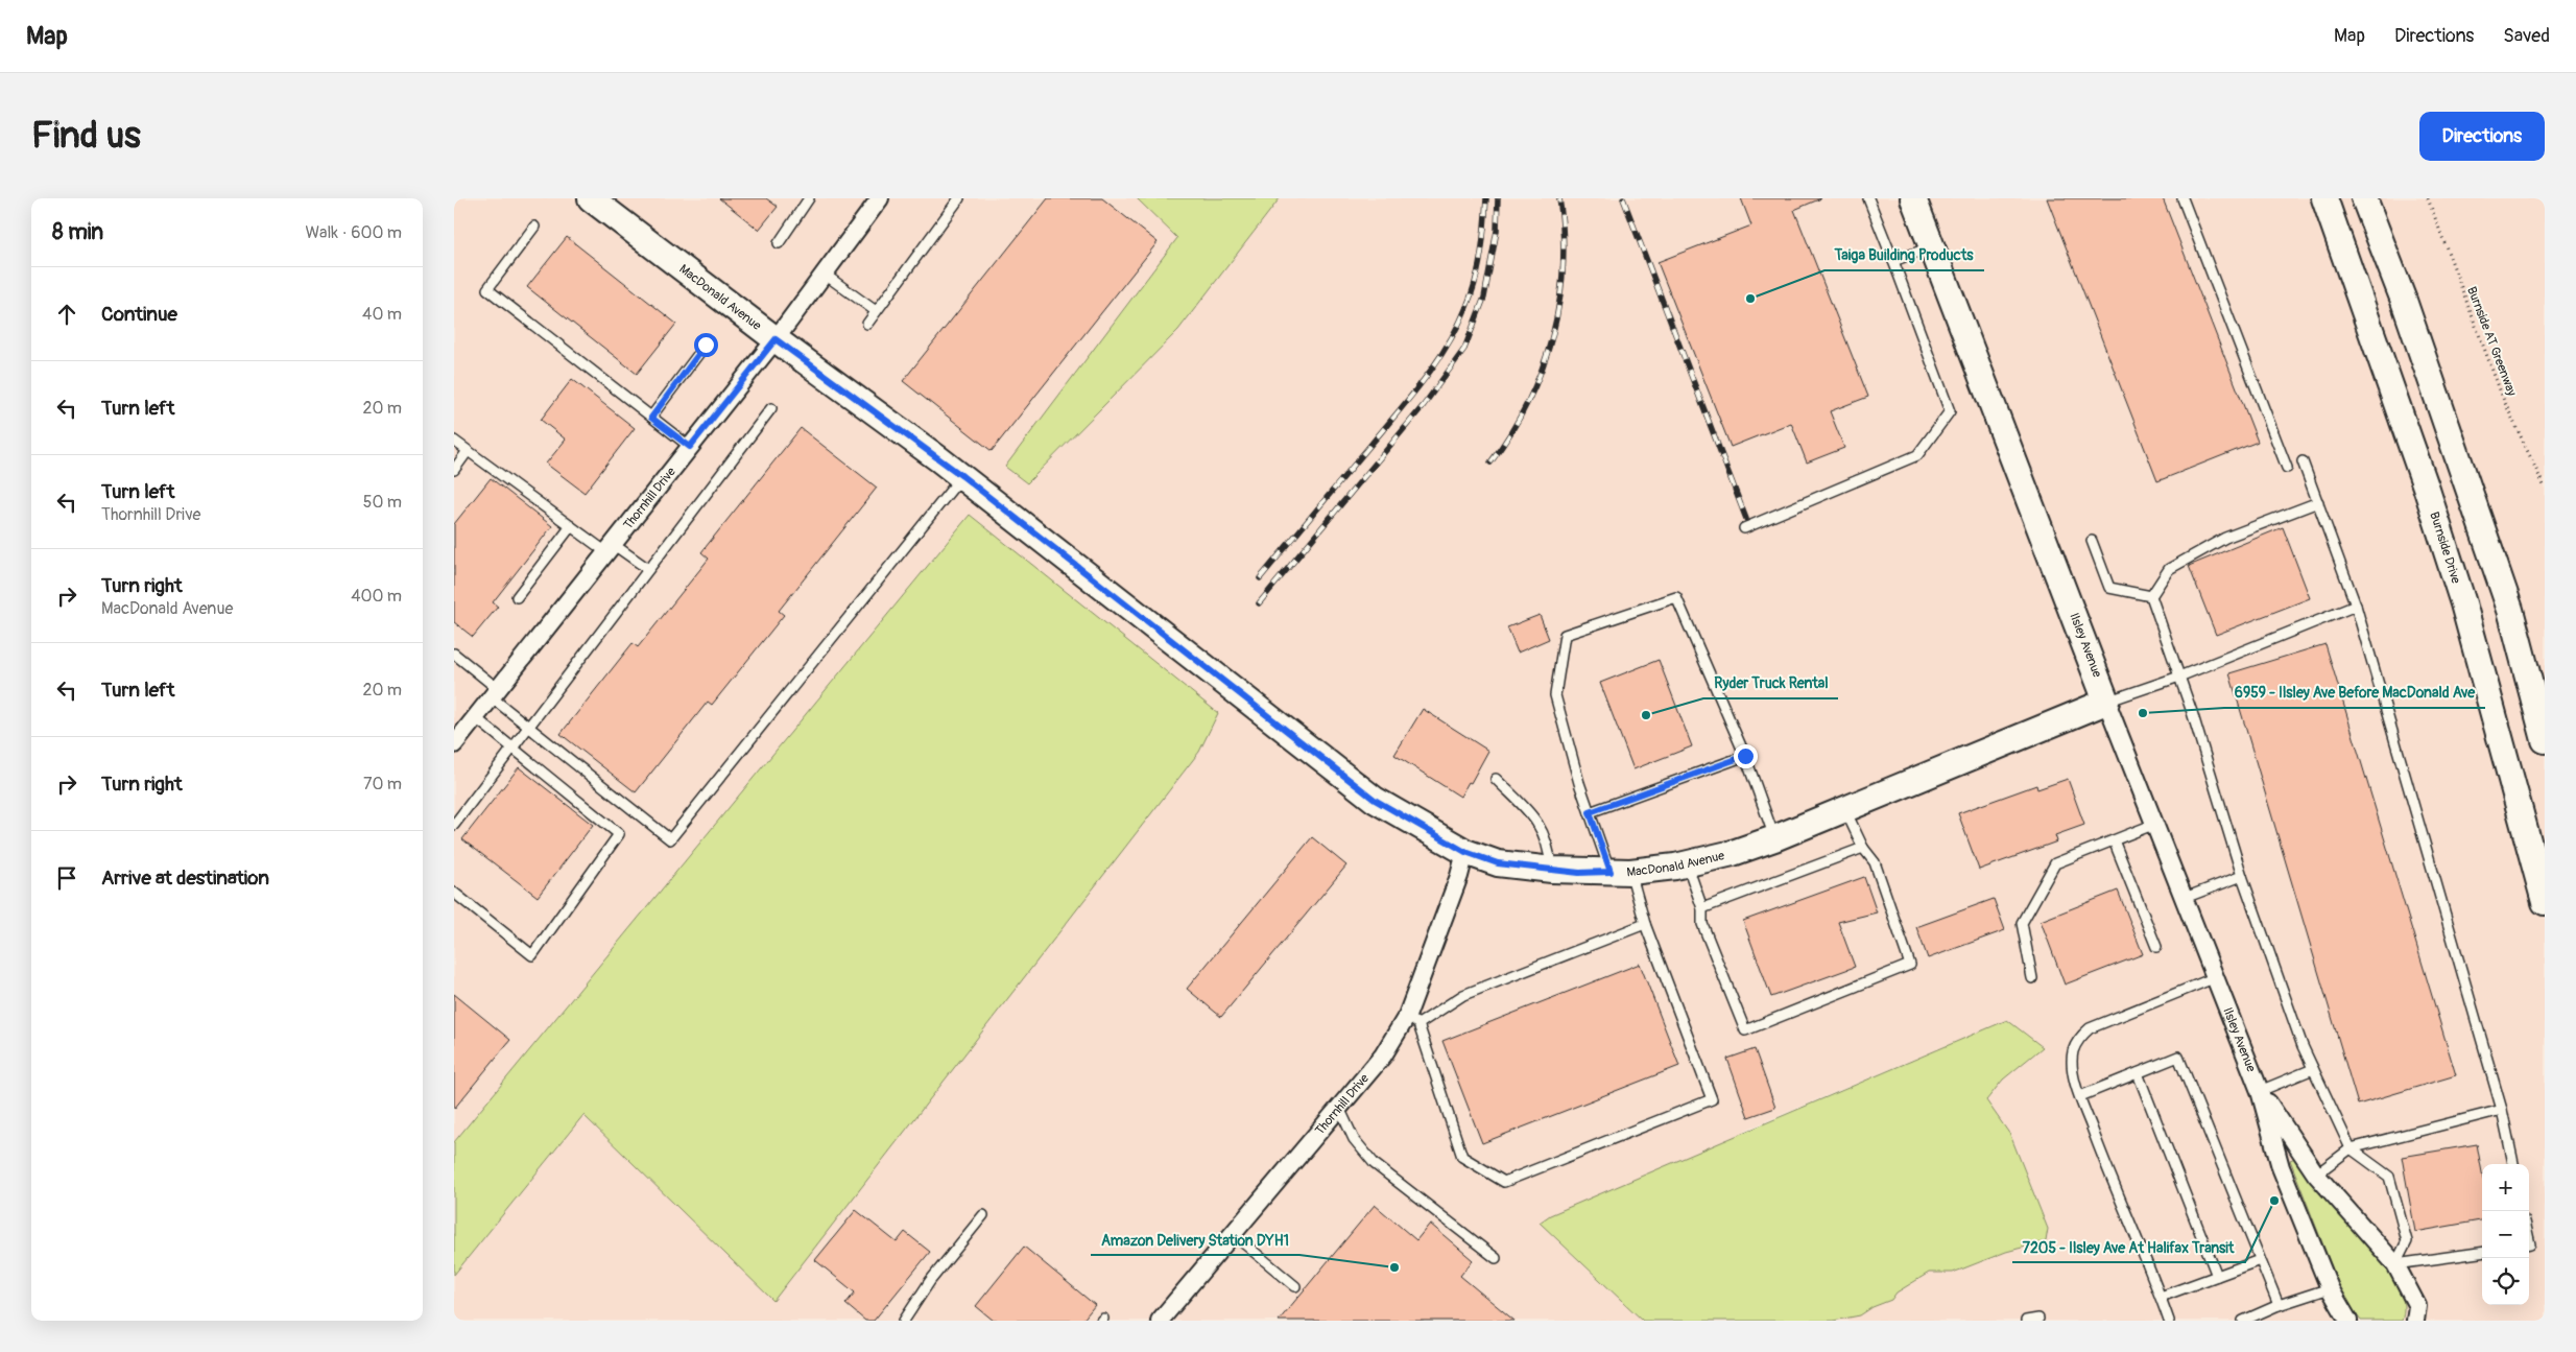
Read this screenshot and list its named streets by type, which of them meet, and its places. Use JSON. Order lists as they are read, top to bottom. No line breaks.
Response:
{"streets":{"street":["MacDonald Avenue","Thornhill Drive","Burnside Drive","Ilsley Avenue"],"path":["Burnside AT Greenway"]},"crossings":[["MacDonald Avenue","Thornhill Drive"],["MacDonald Avenue","Ilsley Avenue"]],"places":["Taiga Building Products","6959 - Ilsley Ave Before MacDonald Ave","Ryder Truck Rental","7205 - Ilsley Ave At Halifax Transit","Amazon Delivery Station DYH1"],"page":{"header":"Map","nav":["Map","Directions","Saved"],"buttons":"Directions","title":"Find us","heading":["8 min","Walk · 600 m"],"list":[["Continue","40 m"],["Turn left","20 m"],["Turn left","Thornhill Drive","50 m"],["Turn right","MacDonald Avenue","400 m"],["Turn left","20 m"],["Turn right","70 m"],"Arrive at destination"],"map_buttons":["+","−"]}}
